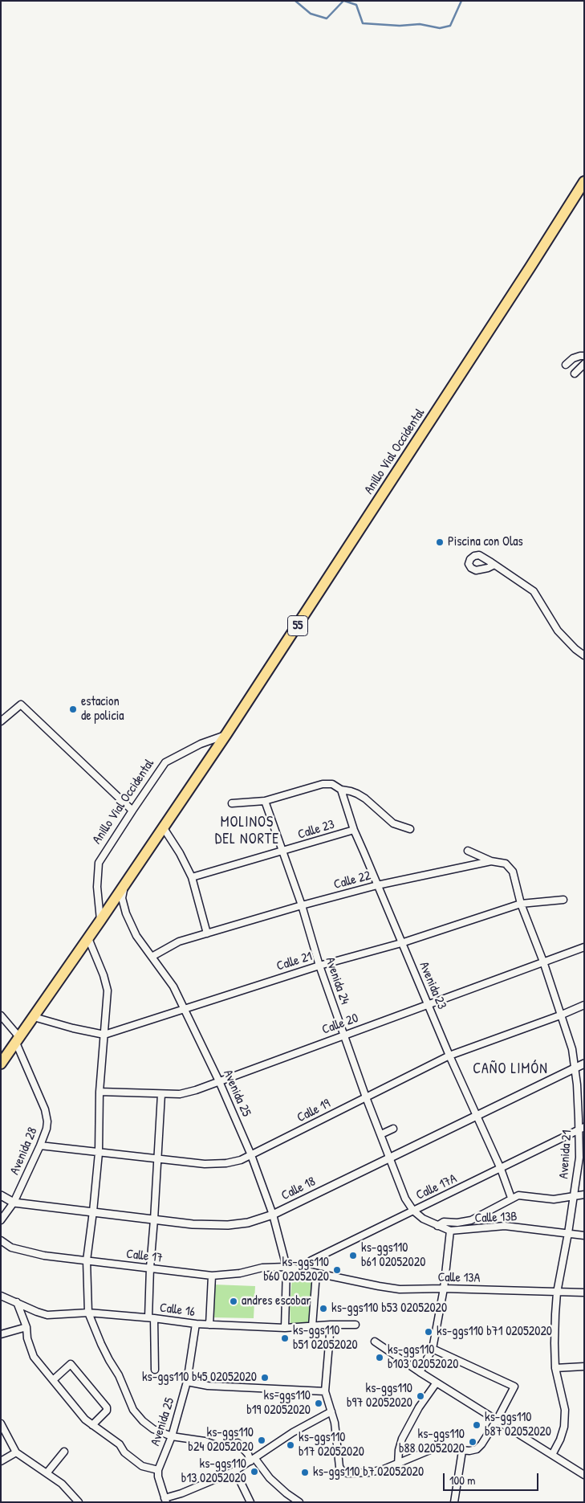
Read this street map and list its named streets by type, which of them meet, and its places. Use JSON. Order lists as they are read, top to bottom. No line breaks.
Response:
{"streets":{"highway":["Anillo Vial Occidental","55"],"street":["Calle 23","Calle 22","Calle 21","Avenida 24","Avenida 23","Calle 20","Avenida 25","Calle 19","Avenida 28","Avenida 21","Calle 17A","Calle 18","Calle 13B","Calle 17","Calle 13A","Calle 16"]},"crossings":[["Anillo Vial Occidental","Avenida 25"],["Anillo Vial Occidental","Avenida 28"],["Calle 23","Avenida 24"],["Calle 23","Avenida 23"],["Calle 22","Avenida 24"],["Calle 22","Avenida 23"],["Calle 22","Avenida 25"],["Calle 22","Avenida 21"],["Calle 21","Avenida 24"],["Calle 21","Avenida 23"],["Calle 21","Avenida 25"],["Calle 21","Avenida 21"],["Avenida 24","Calle 20"],["Avenida 24","Calle 19"],["Avenida 24","Calle 17A"],["Avenida 24","Calle 18"],["Avenida 24","Calle 13B"],["Avenida 23","Calle 20"],["Avenida 23","Calle 19"],["Avenida 23","Calle 17A"],["Avenida 23","Calle 18"],["Calle 20","Avenida 25"],["Calle 20","Avenida 21"],["Avenida 25","Calle 19"],["Avenida 25","Calle 18"],["Avenida 25","Calle 17"],["Avenida 25","Calle 13A"],["Avenida 25","Calle 16"],["Calle 19","Avenida 28"],["Calle 19","Avenida 21"],["Avenida 28","Calle 18"],["Avenida 21","Calle 17A"],["Avenida 21","Calle 18"],["Avenida 21","Calle 13B"],["Avenida 21","Calle 13A"],["Calle 17A","Calle 13B"],["Calle 17A","Calle 13A"],["Calle 17","Calle 13A"]],"districts":["MOLINOS DEL NORTE","CAÑO LIMÓN"],"places":["Piscina con Olas","estacion de policia","ks-ggs110 b61 02052020","ks-ggs110 b60 02052020","andres escobar","ks-ggs110 b53 02052020","ks-ggs110 b71 02052020","ks-ggs110 b51 02052020","ks-ggs110 b103 02052020","ks-ggs110 b45 02052020","ks-ggs110 b97 02052020","ks-ggs110 b19 02052020","ks-ggs110 b87 02052020","ks-ggs110 b24 02052020","ks-ggs110 b88 02052020","ks-ggs110 b17 02052020","ks-ggs110 b13 02052020","ks-ggs110 b7 02052020"],"scale_bar":"100 m"}
